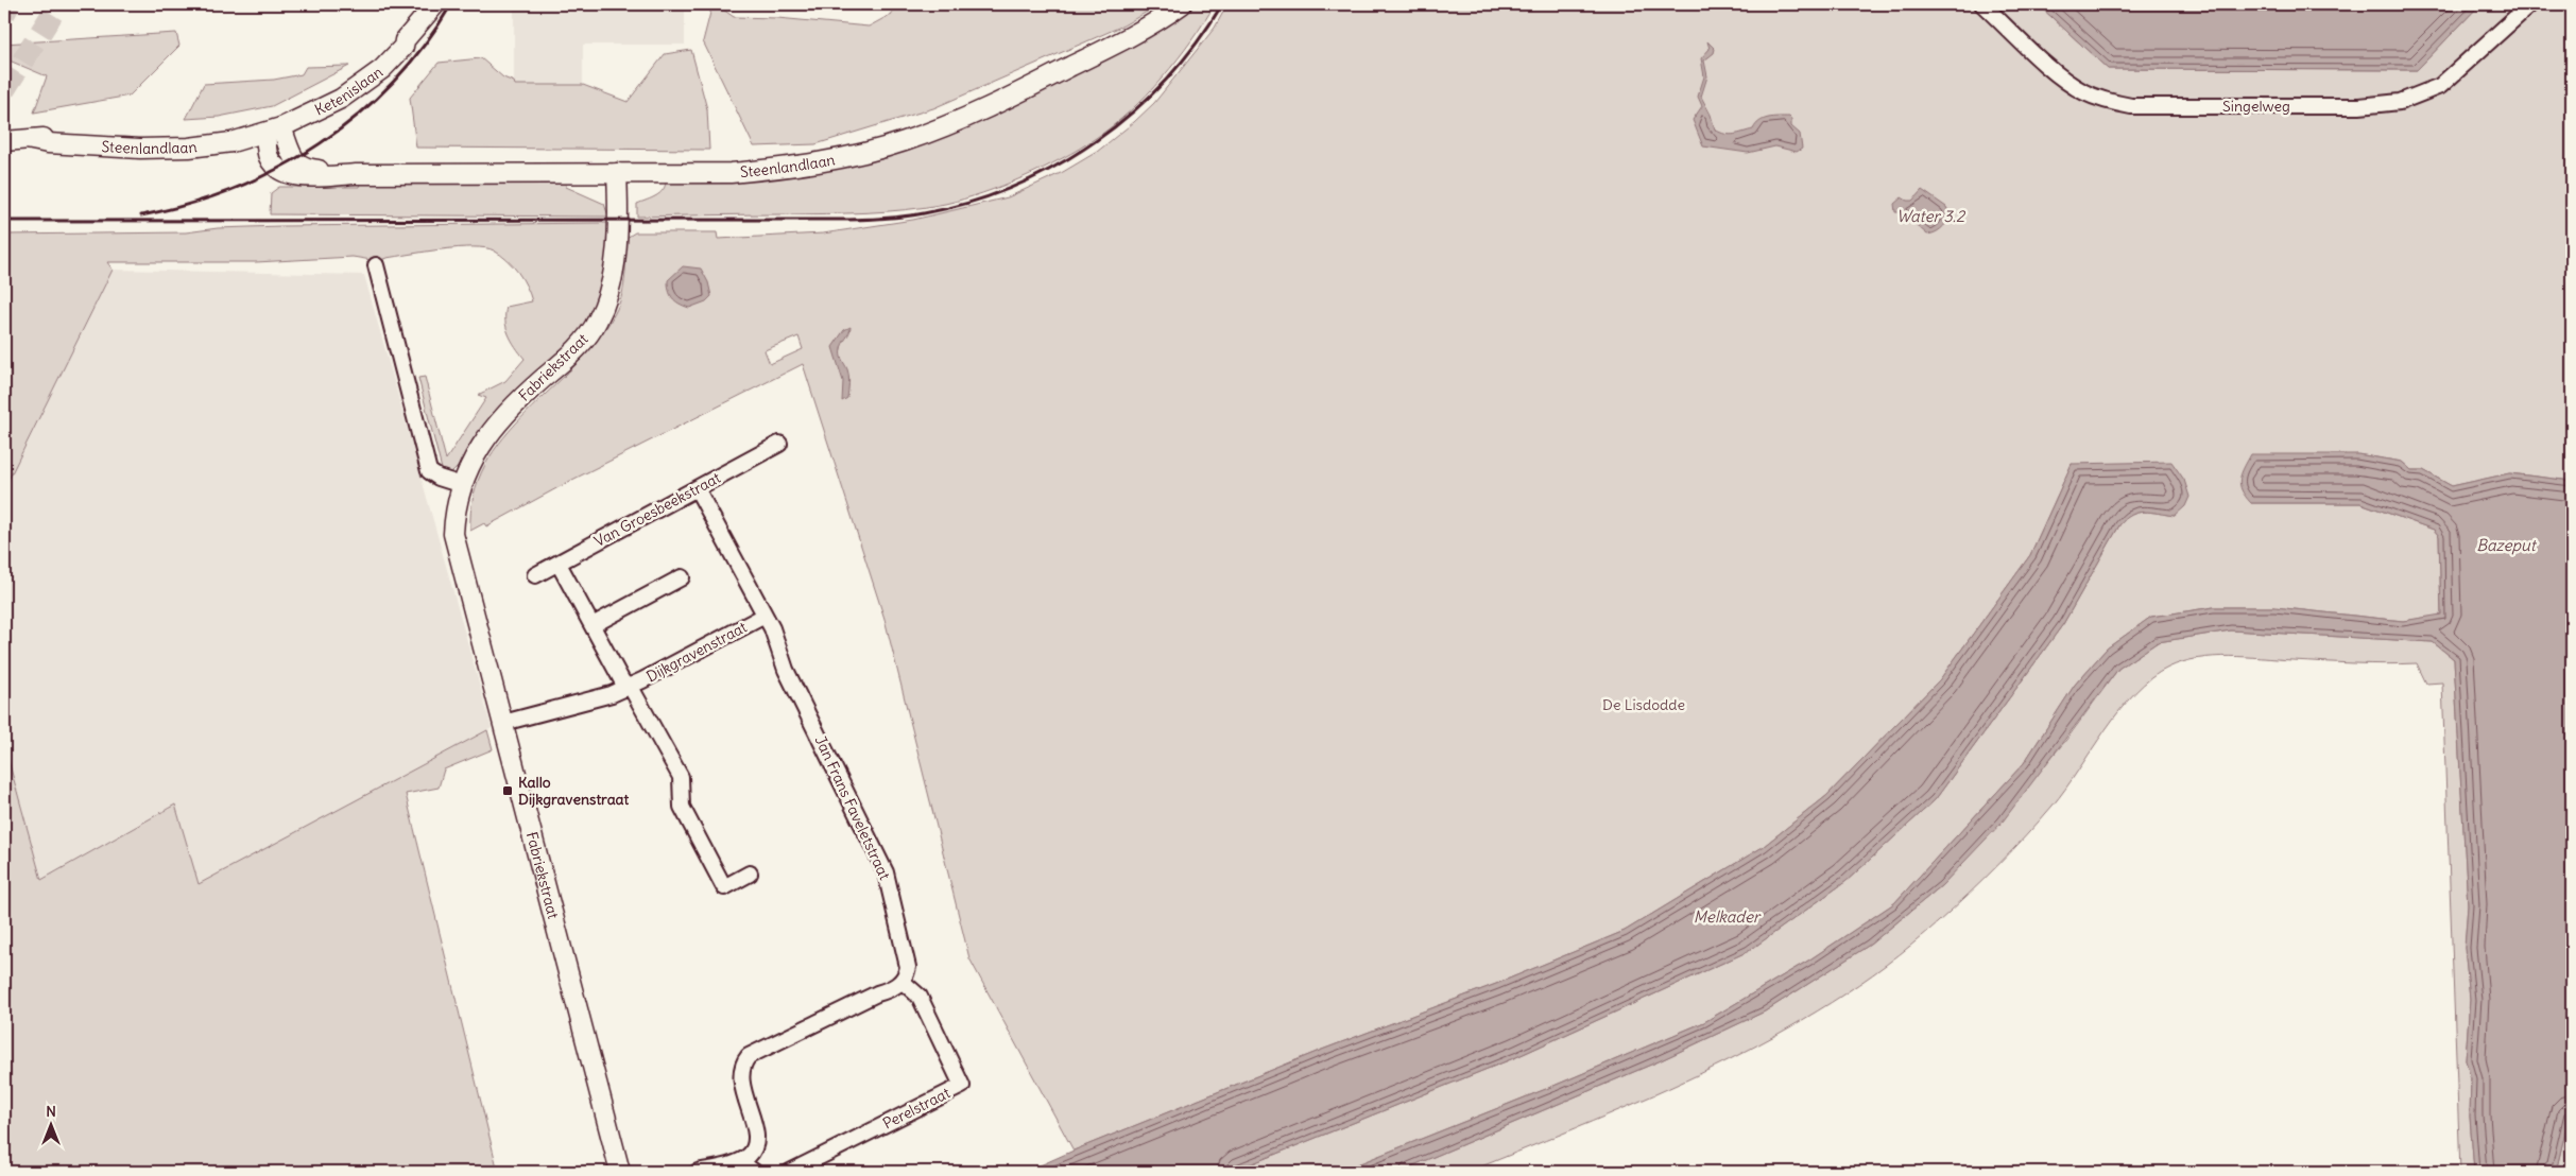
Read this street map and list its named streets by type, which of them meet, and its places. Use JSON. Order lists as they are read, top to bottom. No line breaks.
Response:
{"streets":{"main road":["Ketenislaan","Steenlandlaan","Fabriekstraat"],"street":["Singelweg","Van Groesbeekstraat","Dijkgravenstraat","Jan Frans Faveletstraat","Perelstraat"]},"crossings":[["Ketenislaan","Steenlandlaan"],["Steenlandlaan","Fabriekstraat"],["Fabriekstraat","Dijkgravenstraat"],["Van Groesbeekstraat","Jan Frans Faveletstraat"],["Dijkgravenstraat","Jan Frans Faveletstraat"],["Jan Frans Faveletstraat","Perelstraat"]],"water":["Water 3.2","Bazeput","Melkader"],"parks":["De Lisdodde"],"places":{"transit":["Kallo Dijkgravenstraat"]},"north":"top"}
